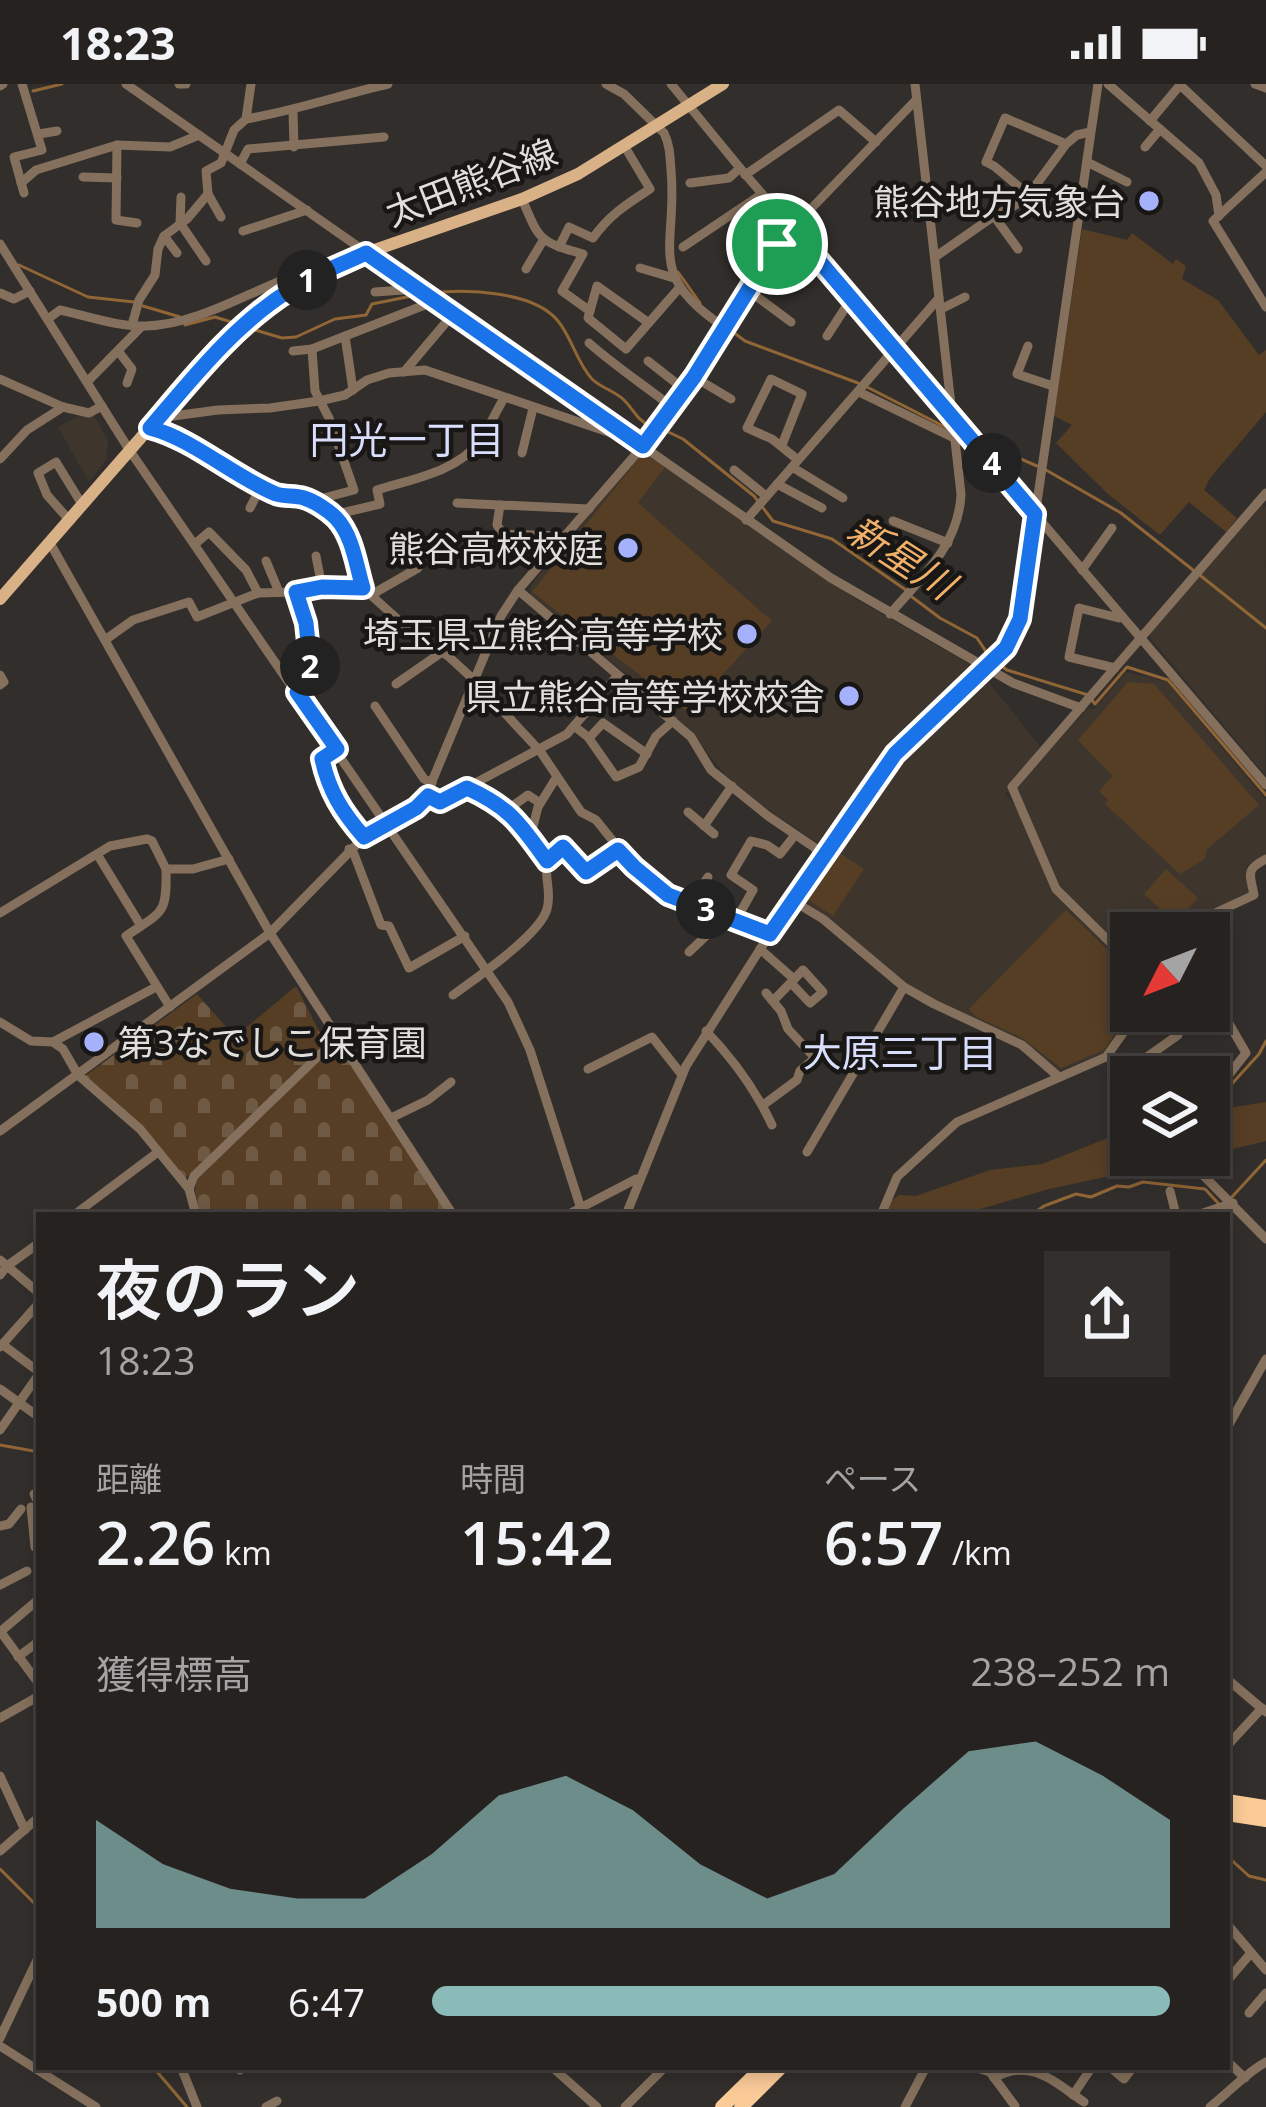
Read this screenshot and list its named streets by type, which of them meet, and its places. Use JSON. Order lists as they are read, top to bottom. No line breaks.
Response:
{"streets":{"main road":["太田熊谷線"]},"districts":["円光一丁目","大原三丁目"],"water":["新星川"],"places":["熊谷地方気象台","熊谷高校校庭","埼玉県立熊谷高等学校","県立熊谷高等学校校舎","第3なでしこ保育園"],"north":"bottom left","page":{"status":"18:23","pins":["1","4","2","3"],"heading":["夜のラン","18:23"],"stats":[["距離","2.26 km"],["時間","15:42"],["ペース","6:57 /km"]],"chart":["獲得標高","238–252 m"],"list":[{"name":"500 m","note":"6:47"}]}}
